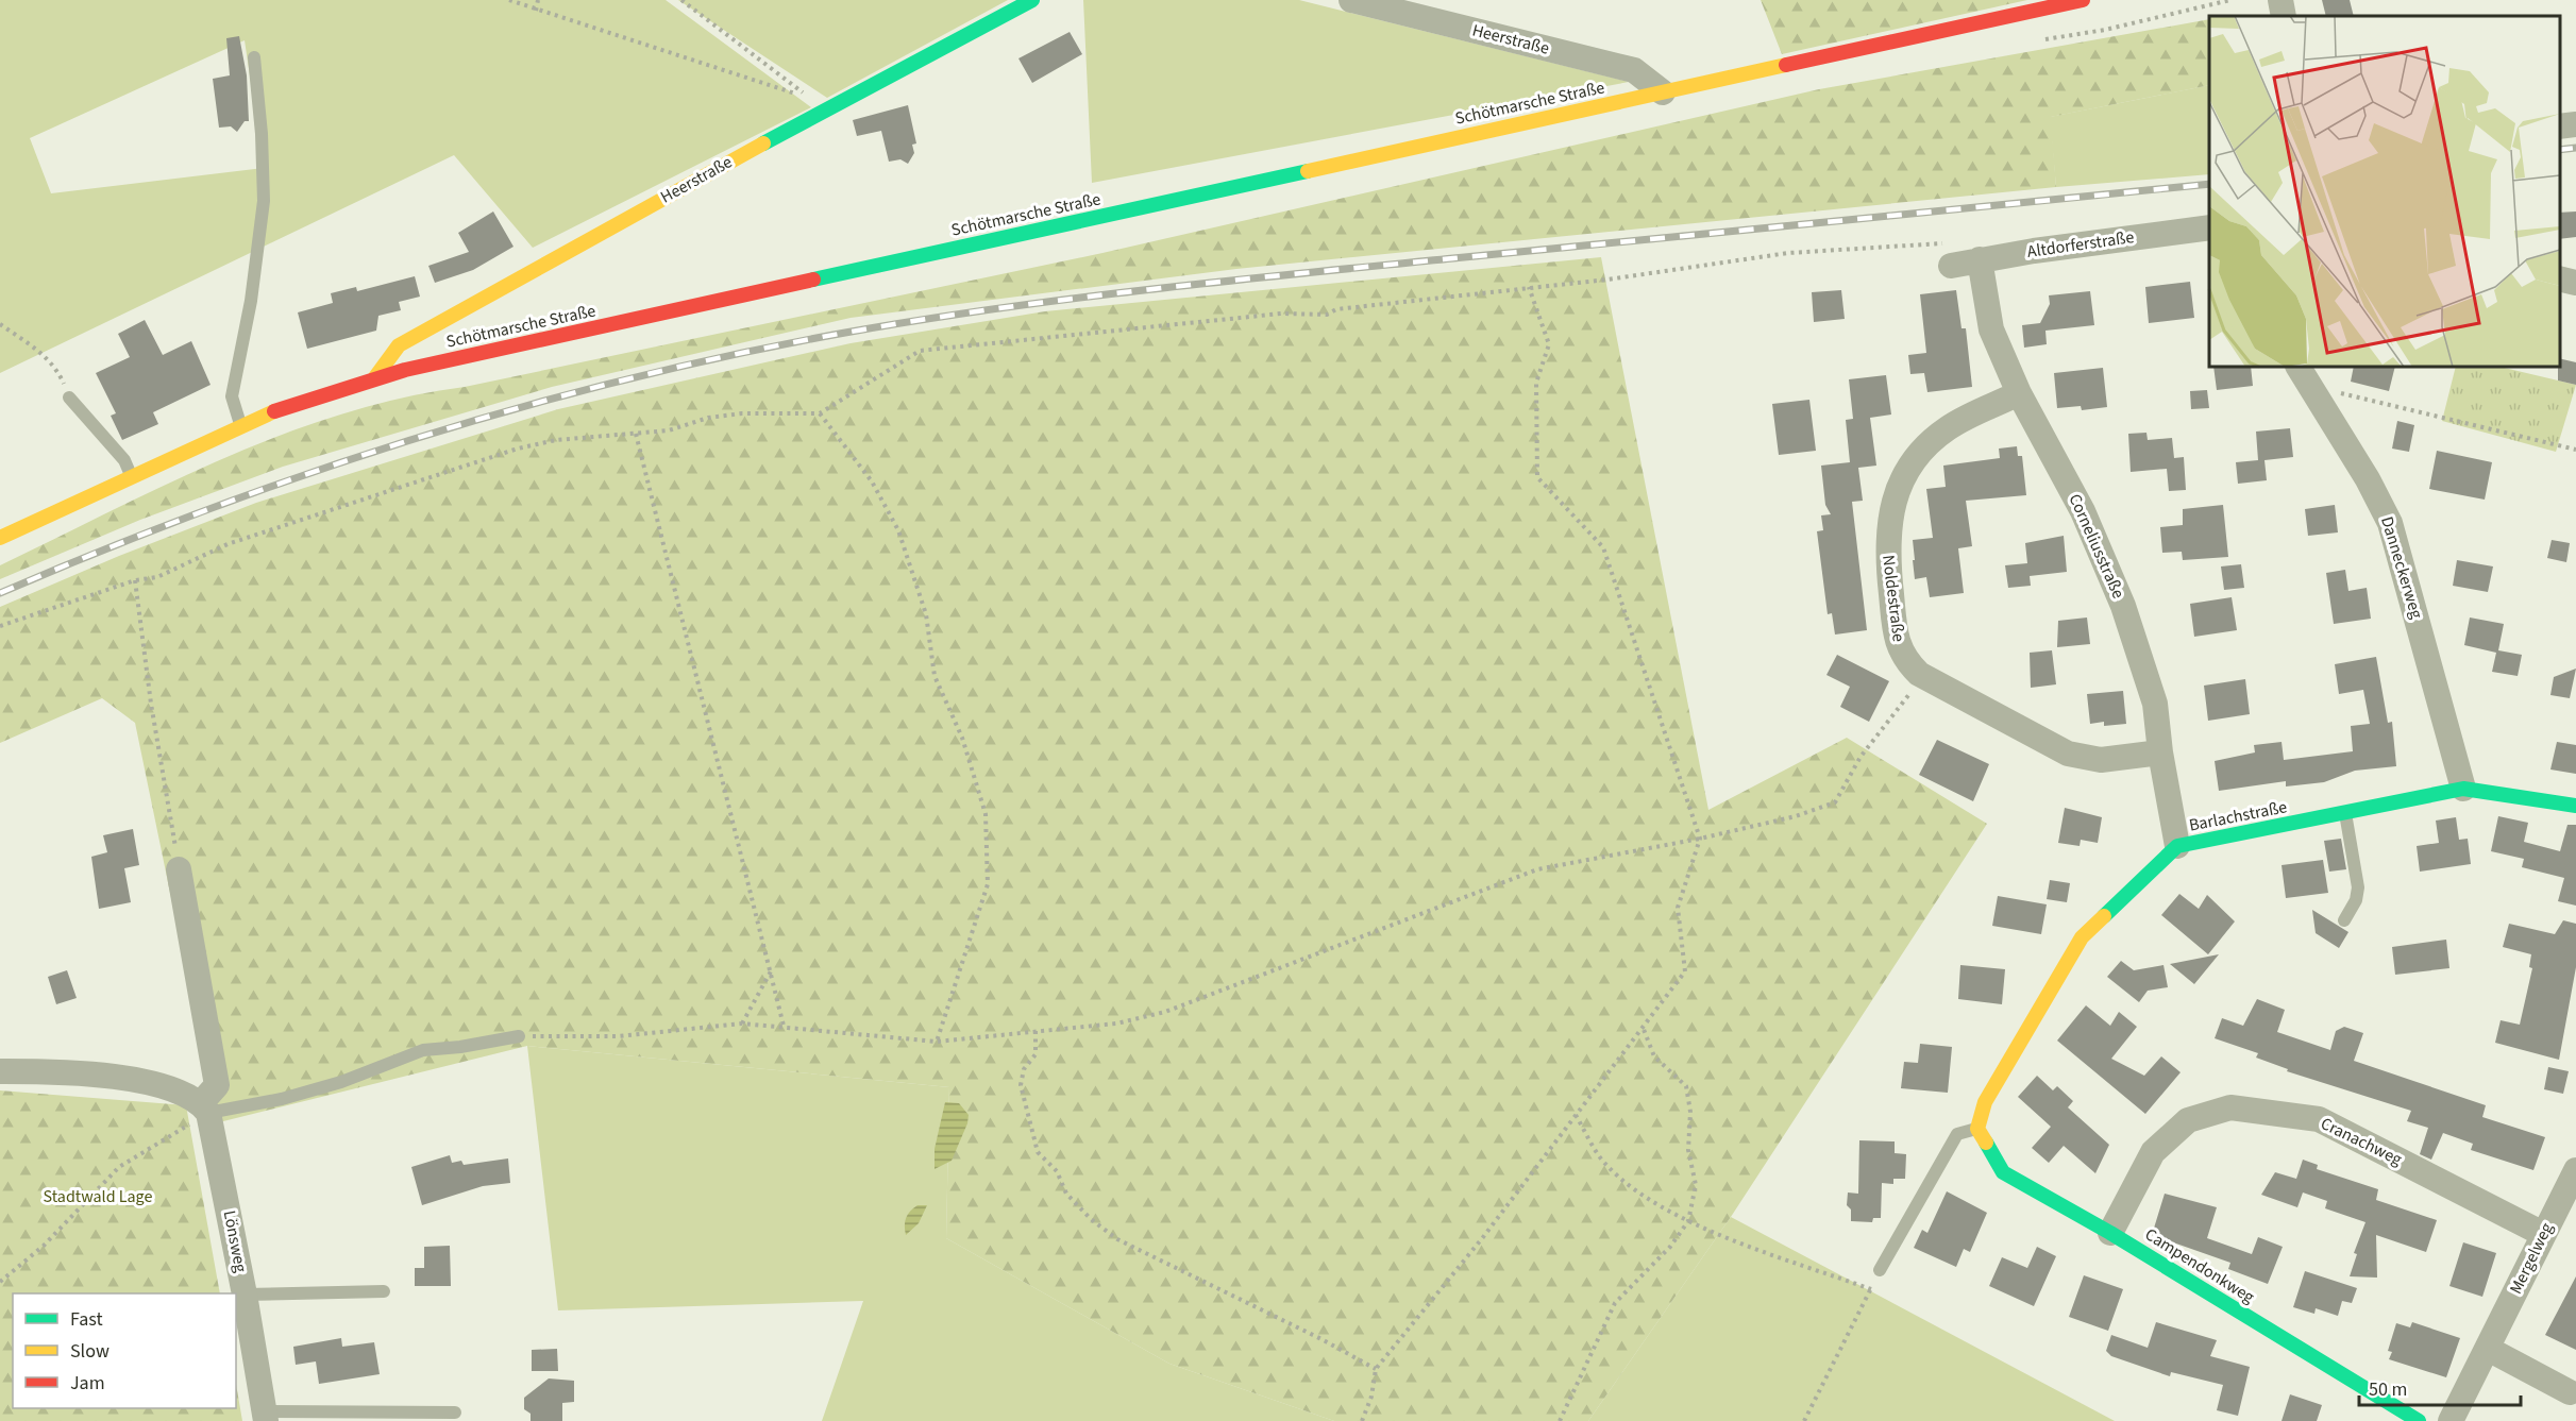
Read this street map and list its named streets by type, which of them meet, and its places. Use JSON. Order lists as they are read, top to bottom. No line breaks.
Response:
{"streets":{"main road":["Heerstraße","Schötmarsche Straße","Barlachstraße","Campendonkweg"],"street":["Altdorferstraße","Corneliusstraße","Danneckerweg","Noldestraße","Cranachweg","Lönsweg","Mergelweg"]},"crossings":[["Heerstraße","Schötmarsche Straße"],["Altdorferstraße","Corneliusstraße"],["Corneliusstraße","Noldestraße"],["Corneliusstraße","Barlachstraße"],["Danneckerweg","Barlachstraße"],["Barlachstraße","Campendonkweg"],["Cranachweg","Mergelweg"],["Cranachweg","Campendonkweg"]],"parks":["Stadtwald Lage"],"legend":["Fast","Slow","Jam"],"scale_bar":"50 m"}
